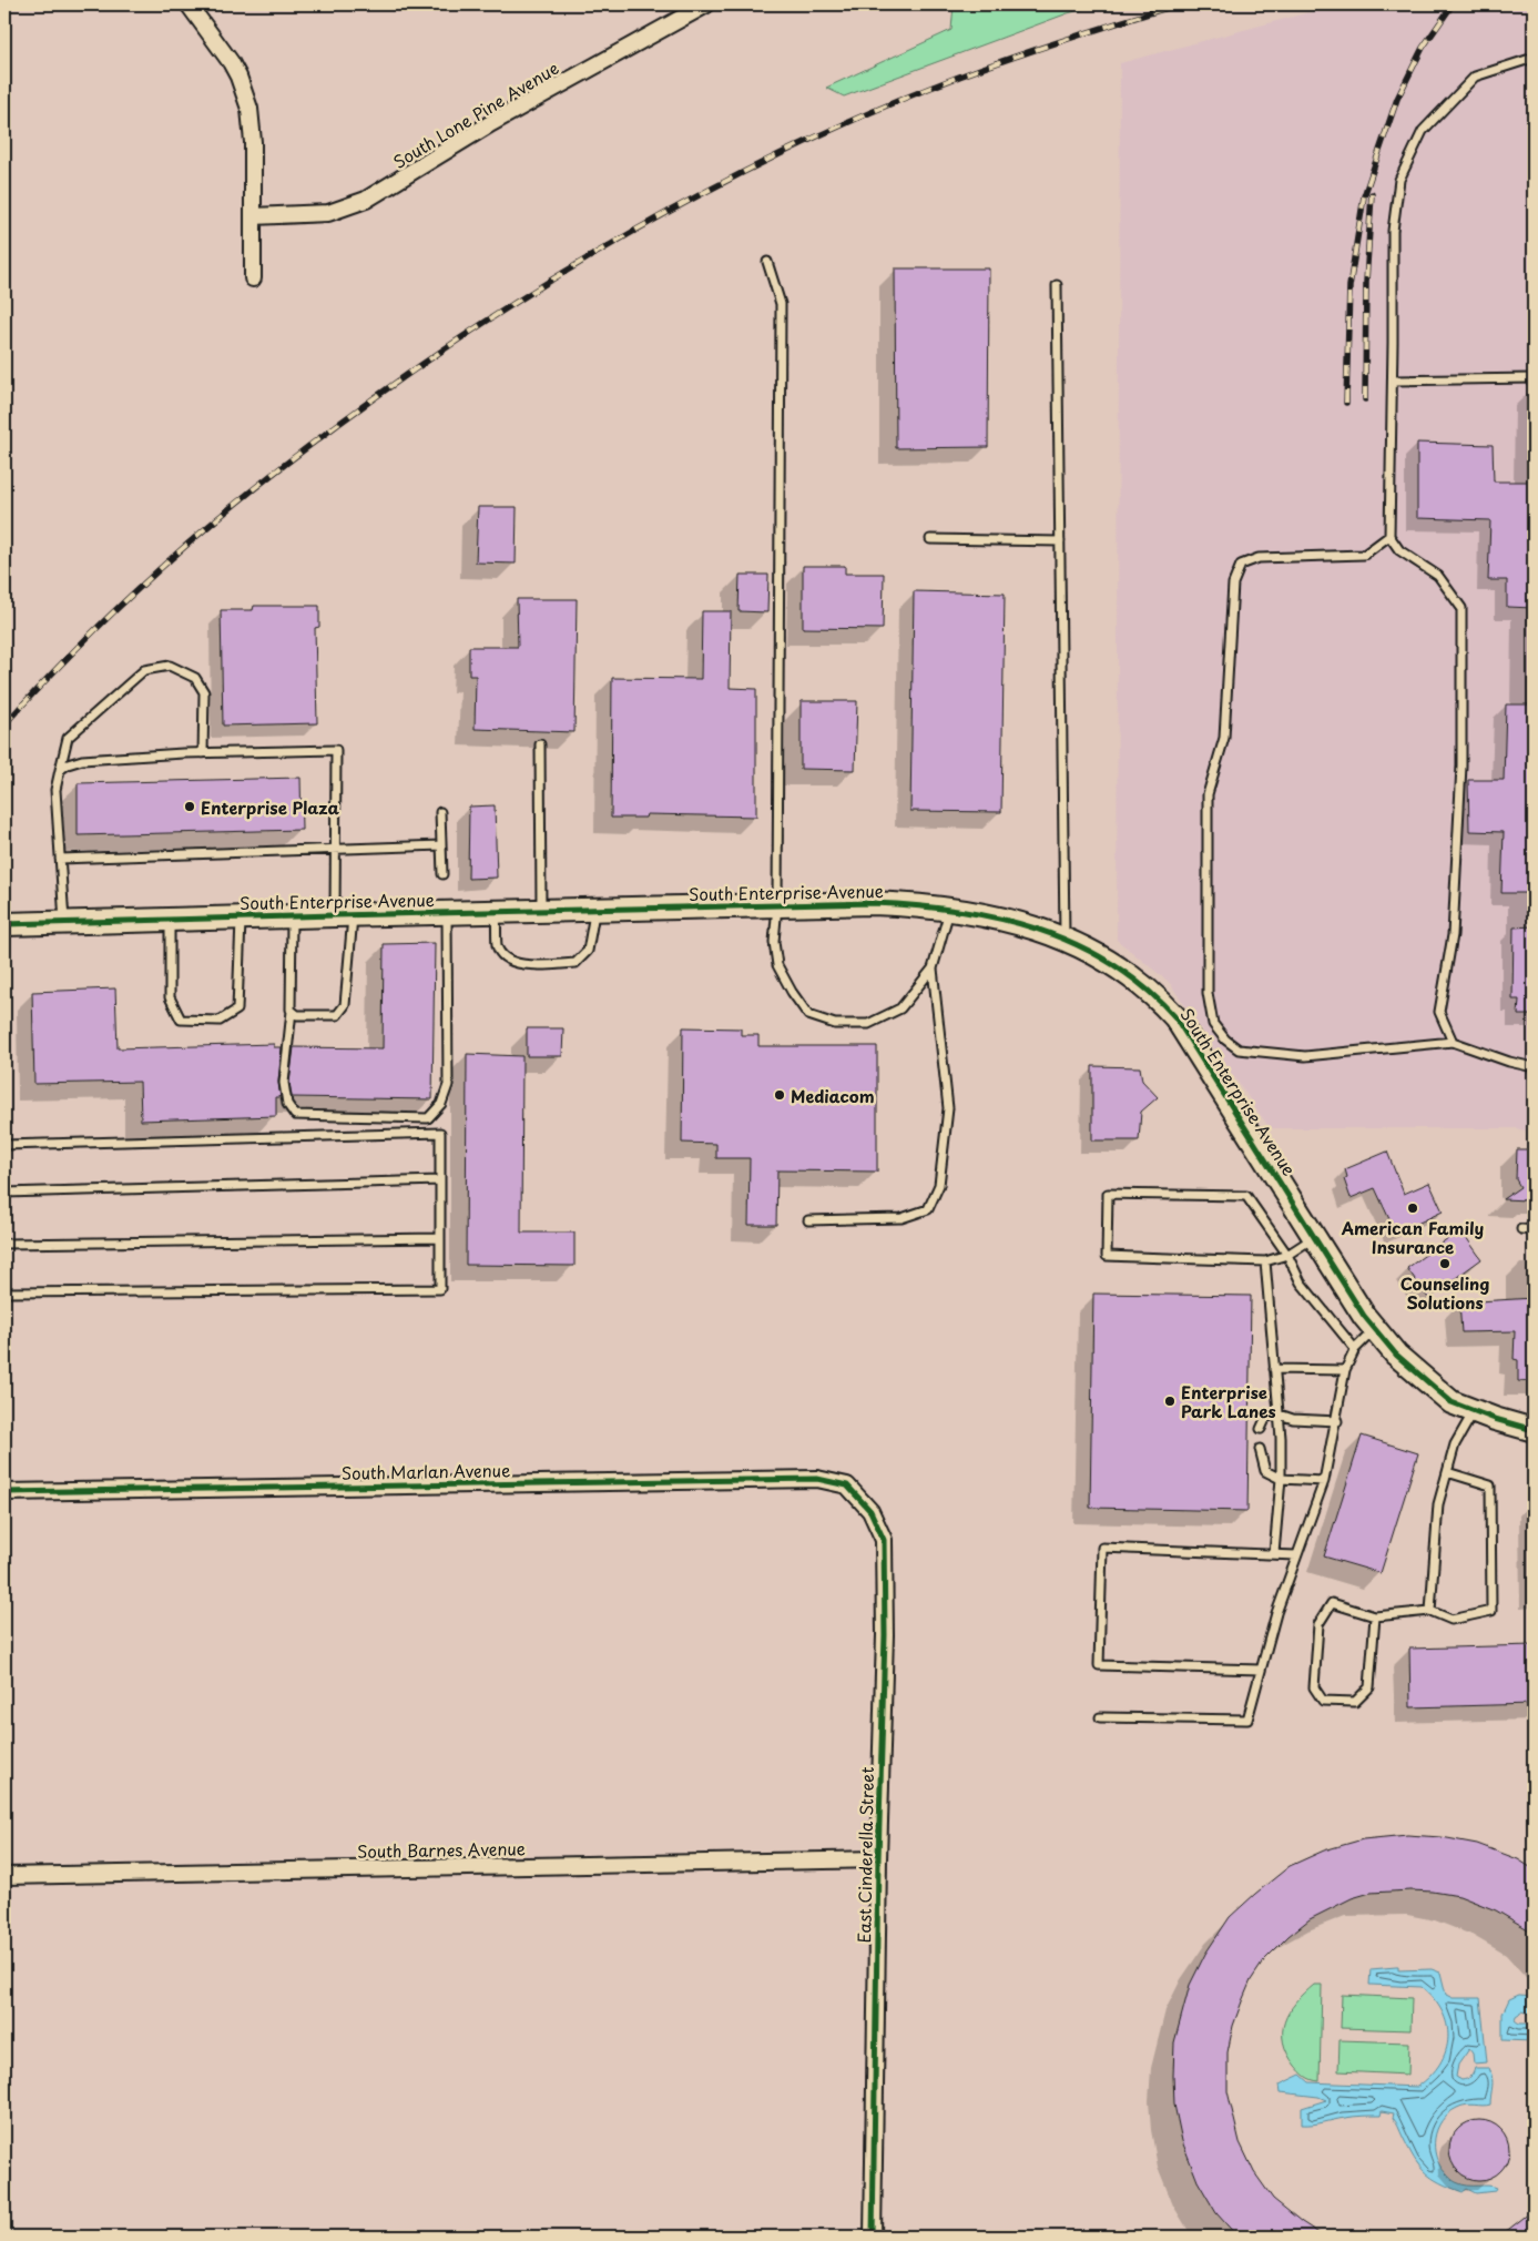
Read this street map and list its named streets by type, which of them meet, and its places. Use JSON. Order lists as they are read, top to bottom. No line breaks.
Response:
{"streets":{"street":["South Lone Pine Avenue","South Enterprise Avenue","South Marlan Avenue","South Barnes Avenue","East Cinderella Street"]},"crossings":[["South Marlan Avenue","East Cinderella Street"],["South Barnes Avenue","East Cinderella Street"]],"places":["Enterprise Plaza","Mediacom","American Family Insurance","Counseling Solutions","Enterprise Park Lanes"]}
